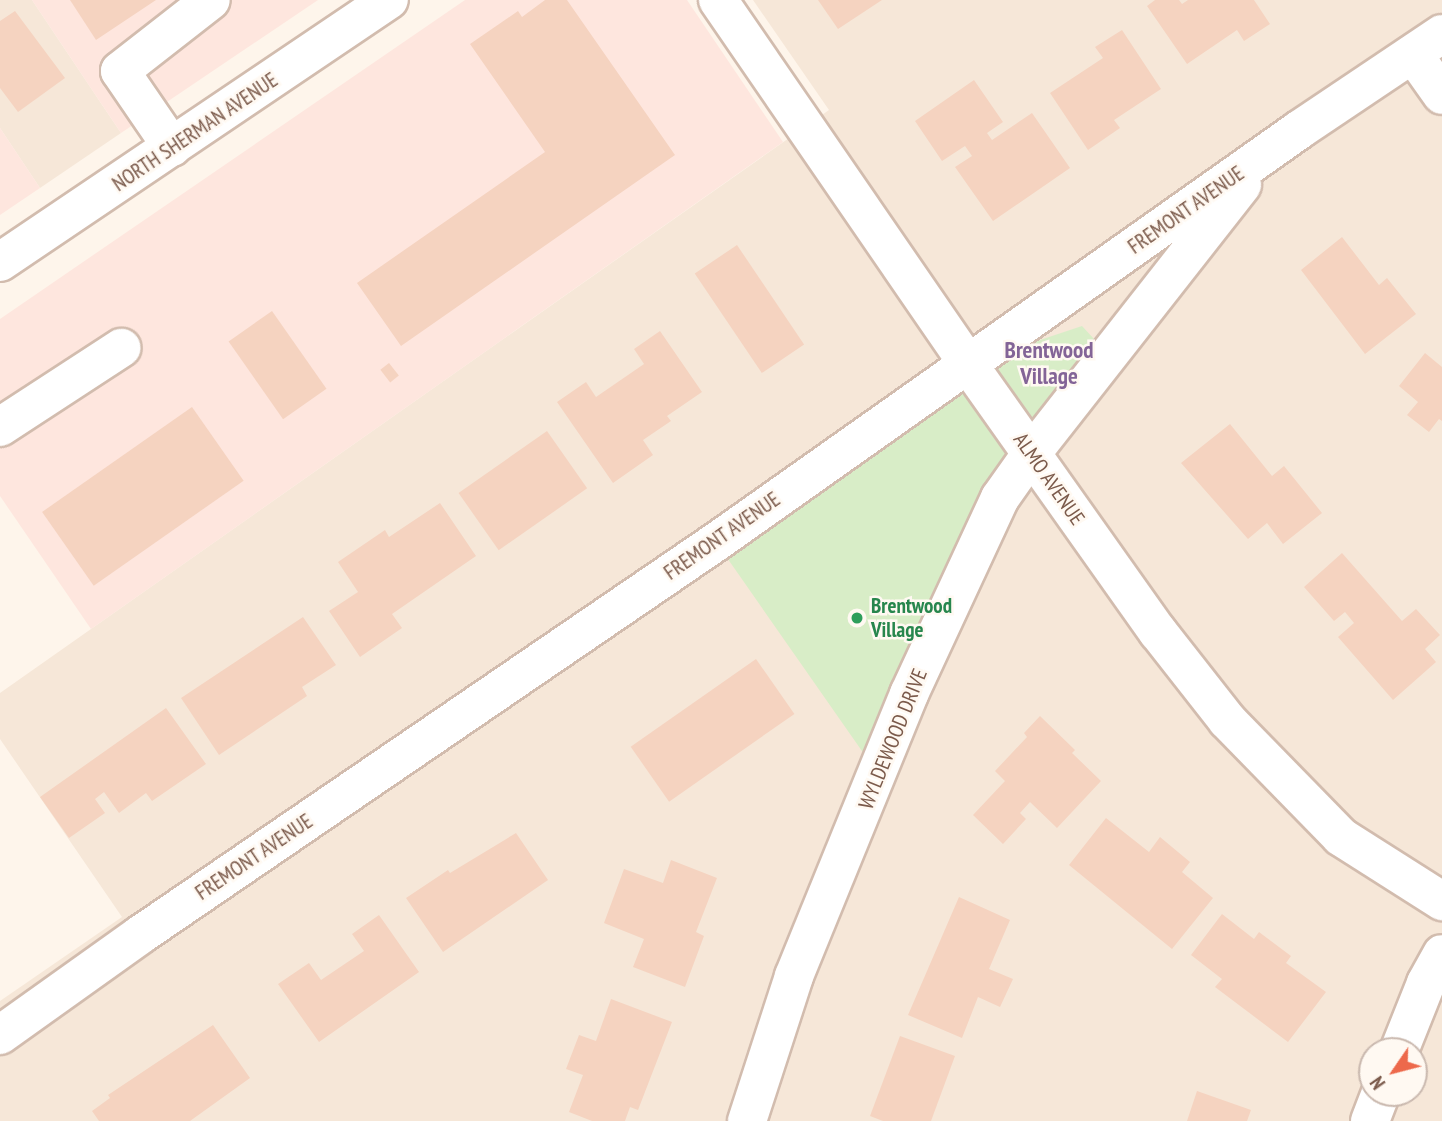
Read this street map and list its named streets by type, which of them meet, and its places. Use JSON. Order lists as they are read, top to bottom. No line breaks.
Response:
{"streets":{"street":["NORTH SHERMAN AVENUE","FREMONT AVENUE","ALMO AVENUE","WYLDEWOOD DRIVE"]},"crossings":[["FREMONT AVENUE","ALMO AVENUE"],["FREMONT AVENUE","WYLDEWOOD DRIVE"],["ALMO AVENUE","WYLDEWOOD DRIVE"]],"districts":["Brentwood Village"],"places":["Brentwood Village"],"north":"bottom left"}
